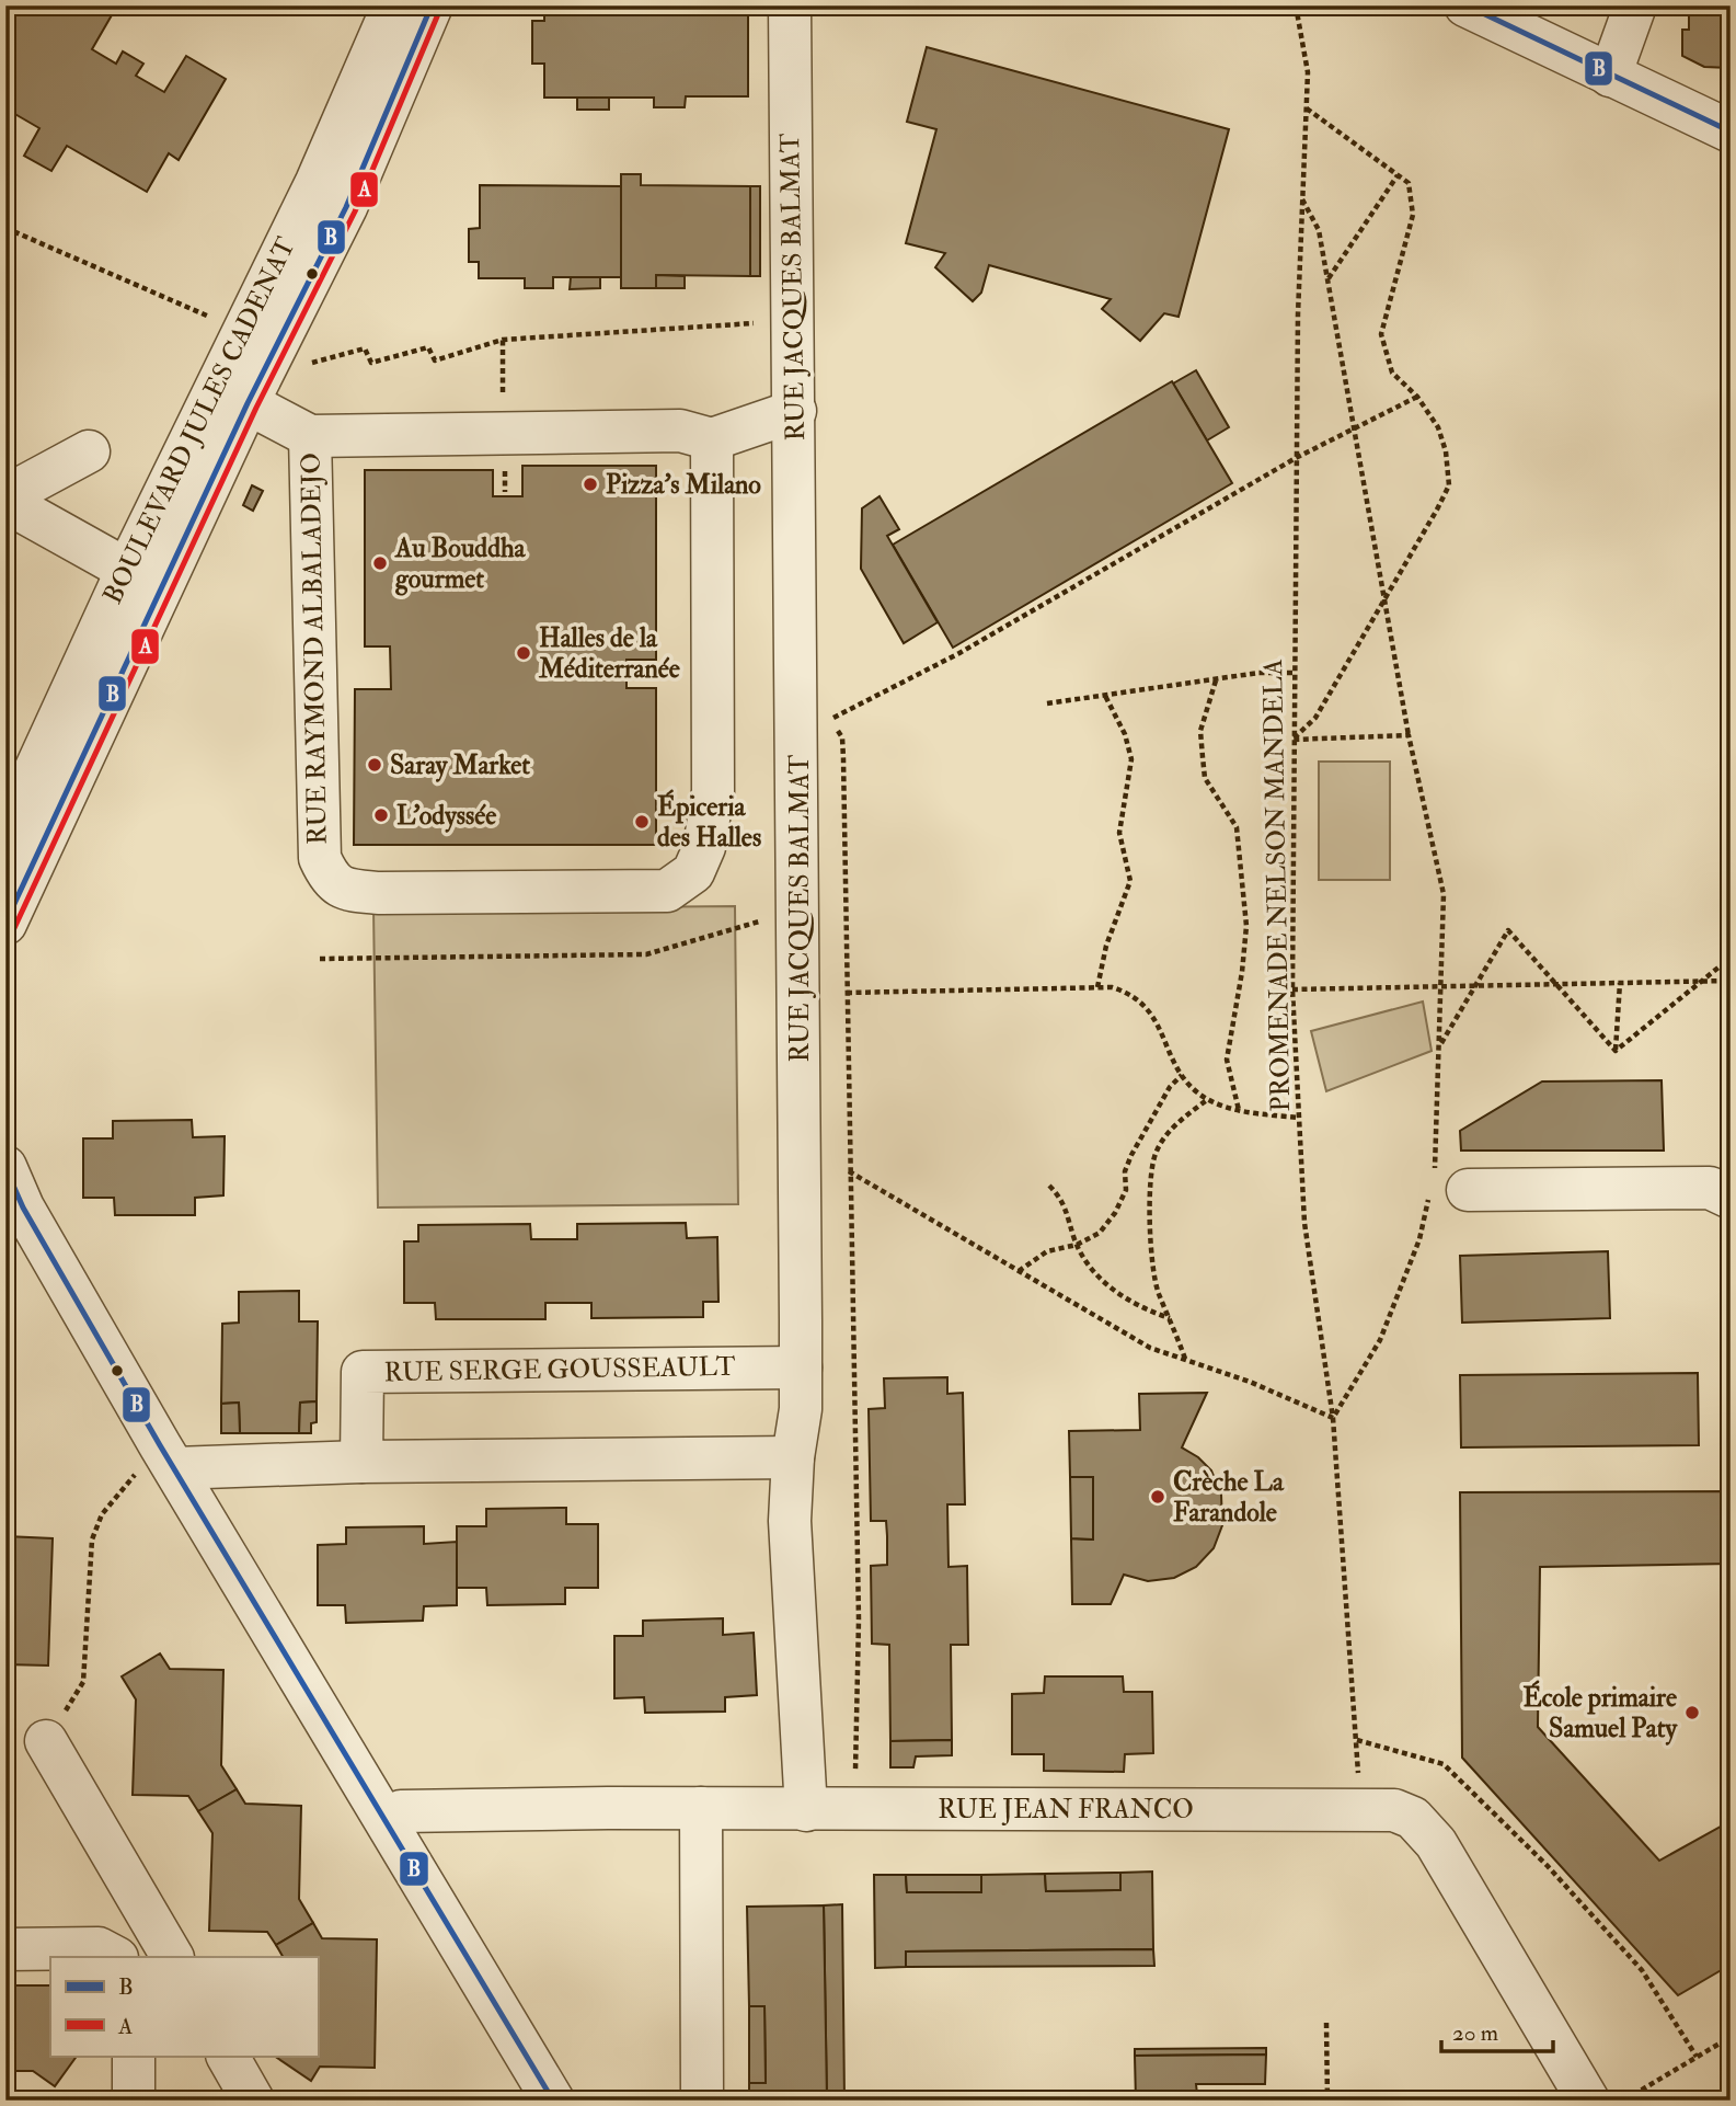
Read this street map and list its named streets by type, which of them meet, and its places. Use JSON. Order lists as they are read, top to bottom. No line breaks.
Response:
{"streets":{"street":["RUE JACQUES BALMAT","BOULEVARD JULES CADENAT","RUE RAYMOND ALBALADEJO","RUE SERGE GOUSSEAULT","RUE JEAN FRANCO"],"path":["PROMENADE NELSON MANDELA"]},"crossings":[["RUE JACQUES BALMAT","RUE SERGE GOUSSEAULT"],["RUE JACQUES BALMAT","RUE JEAN FRANCO"],["BOULEVARD JULES CADENAT","RUE RAYMOND ALBALADEJO"],["PROMENADE NELSON MANDELA","RUE JEAN FRANCO"]],"places":["Pizza's Milano","Au Bouddha gourmet","Halles de la Méditerranée","Saray Market","L'odyssée","Épiceria des Halles","Crèche La Farandole","École primaire Samuel Paty"],"lines":["transit line B","transit line A"],"legend":["B","A"],"scale_bar":"20 m"}
